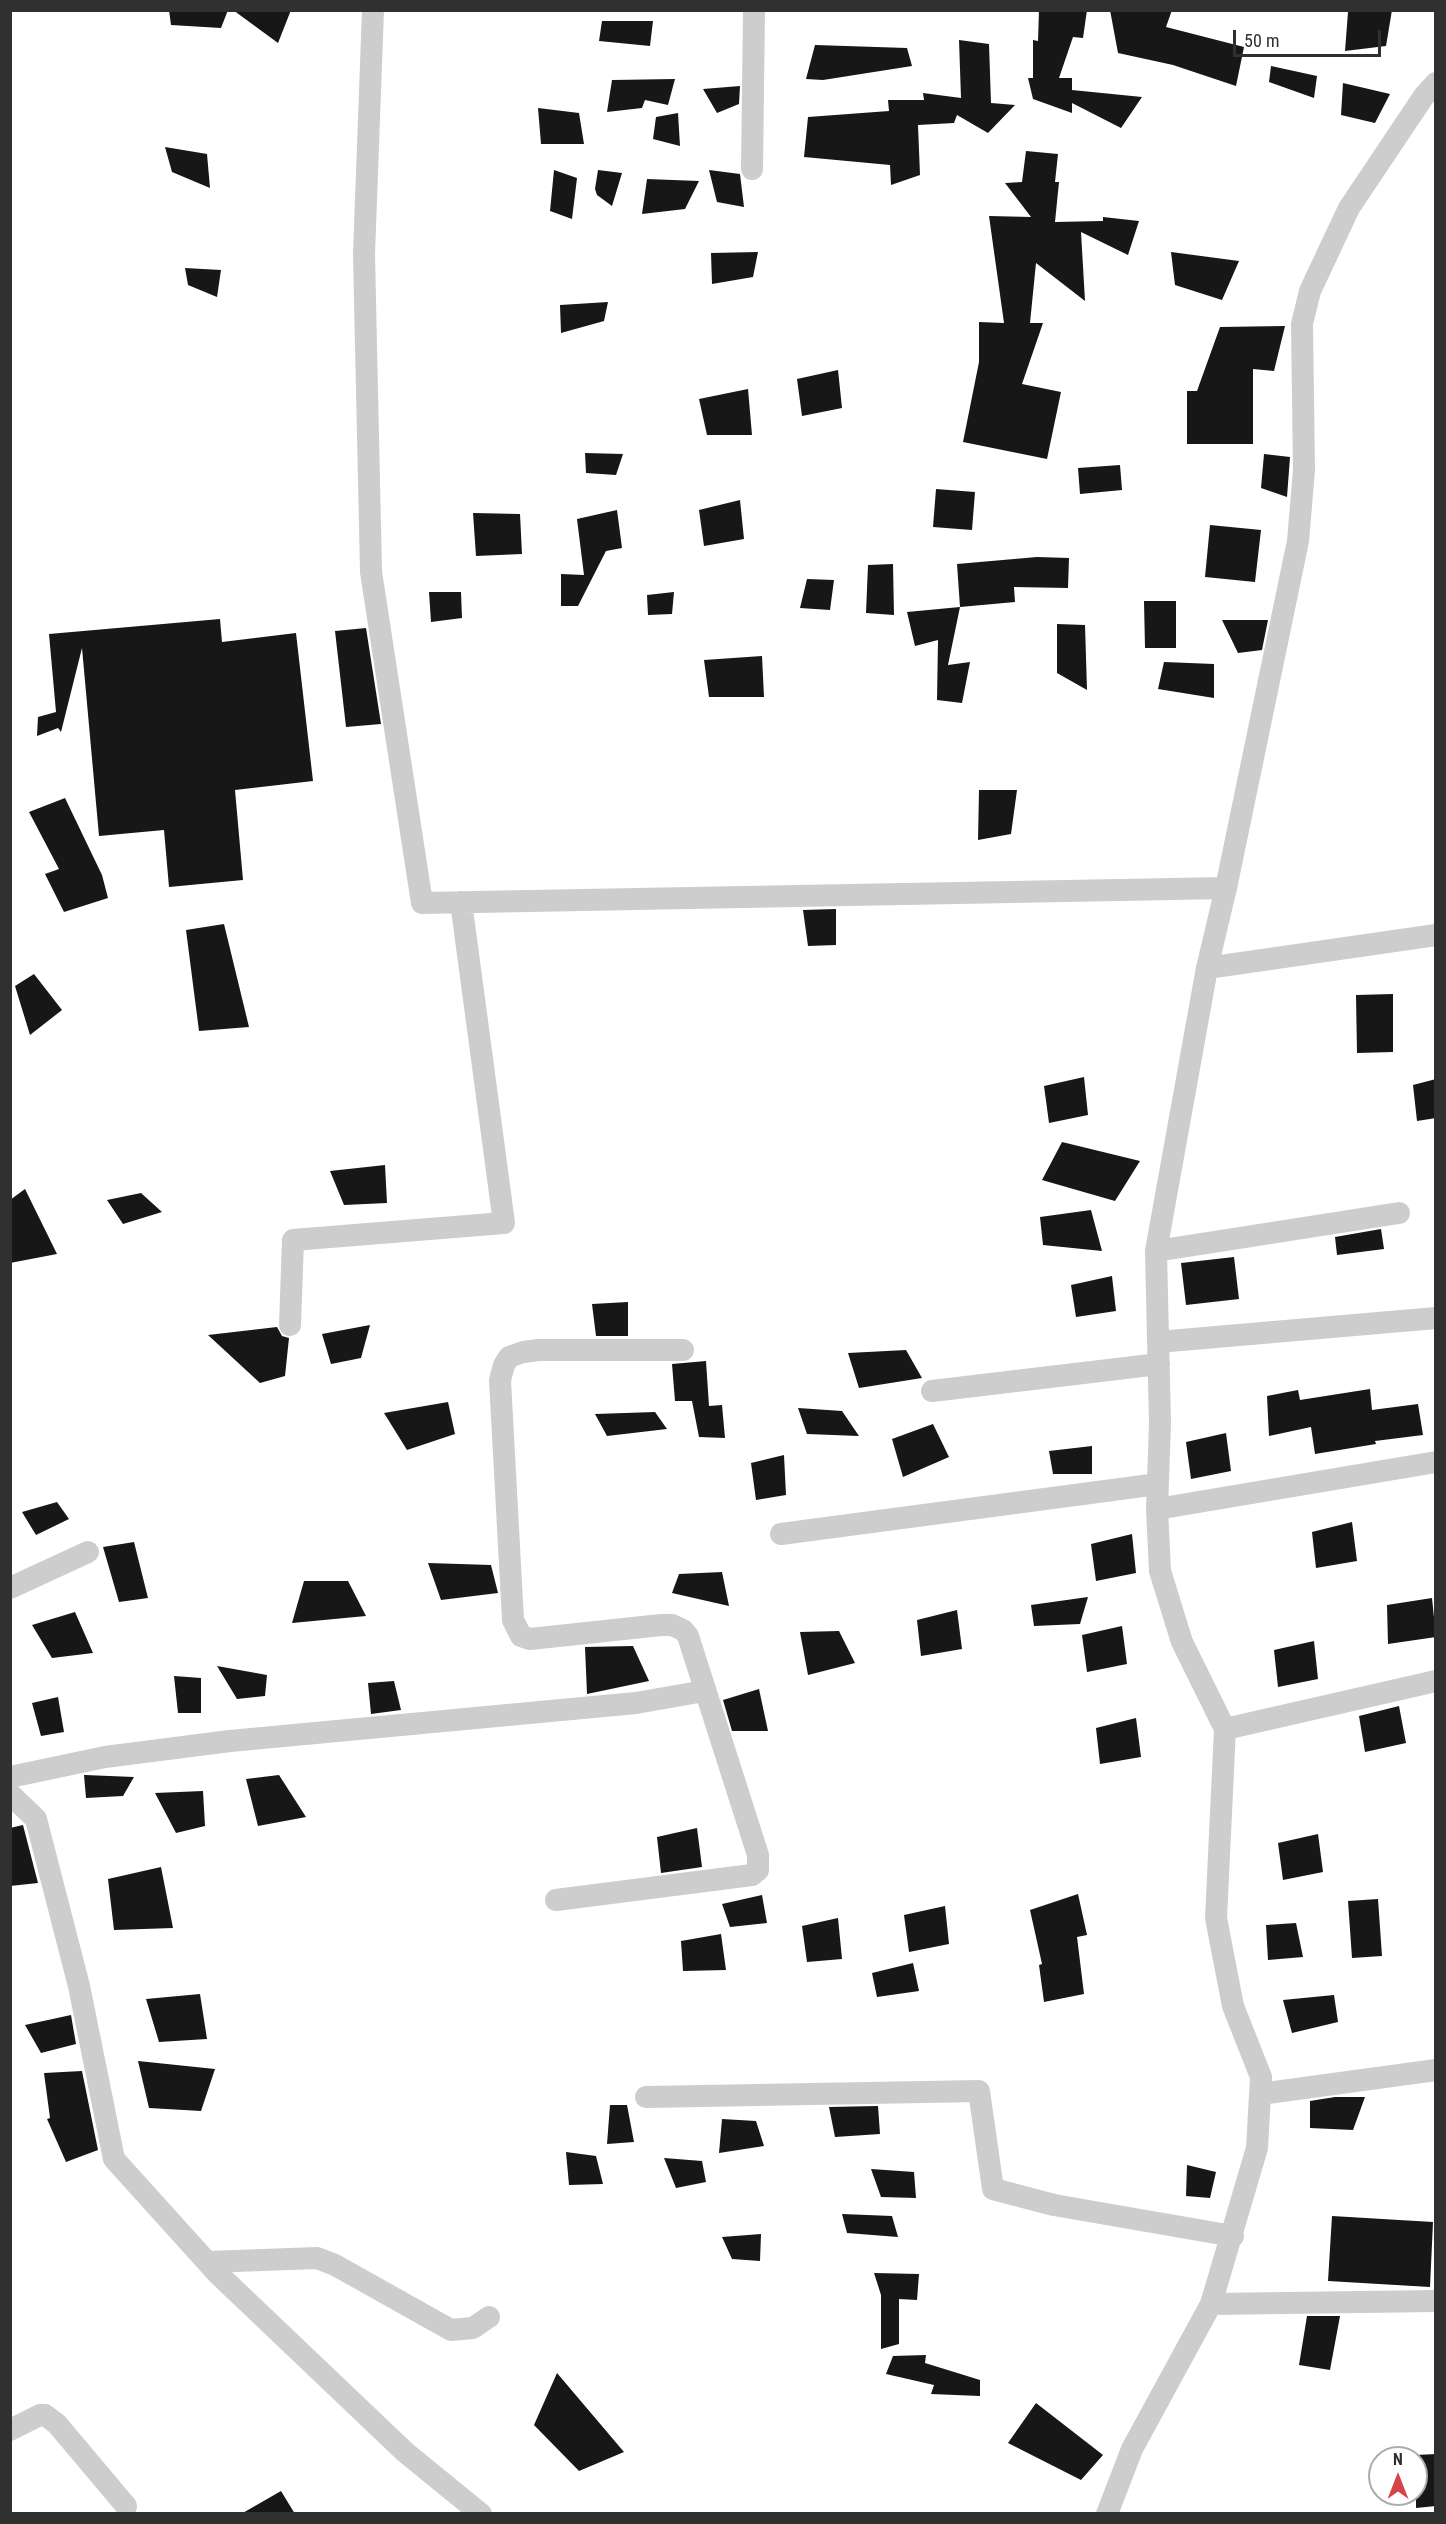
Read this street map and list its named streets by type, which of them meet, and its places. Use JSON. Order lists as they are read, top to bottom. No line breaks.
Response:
{"scale_bar":"50 m","north":"top"}
